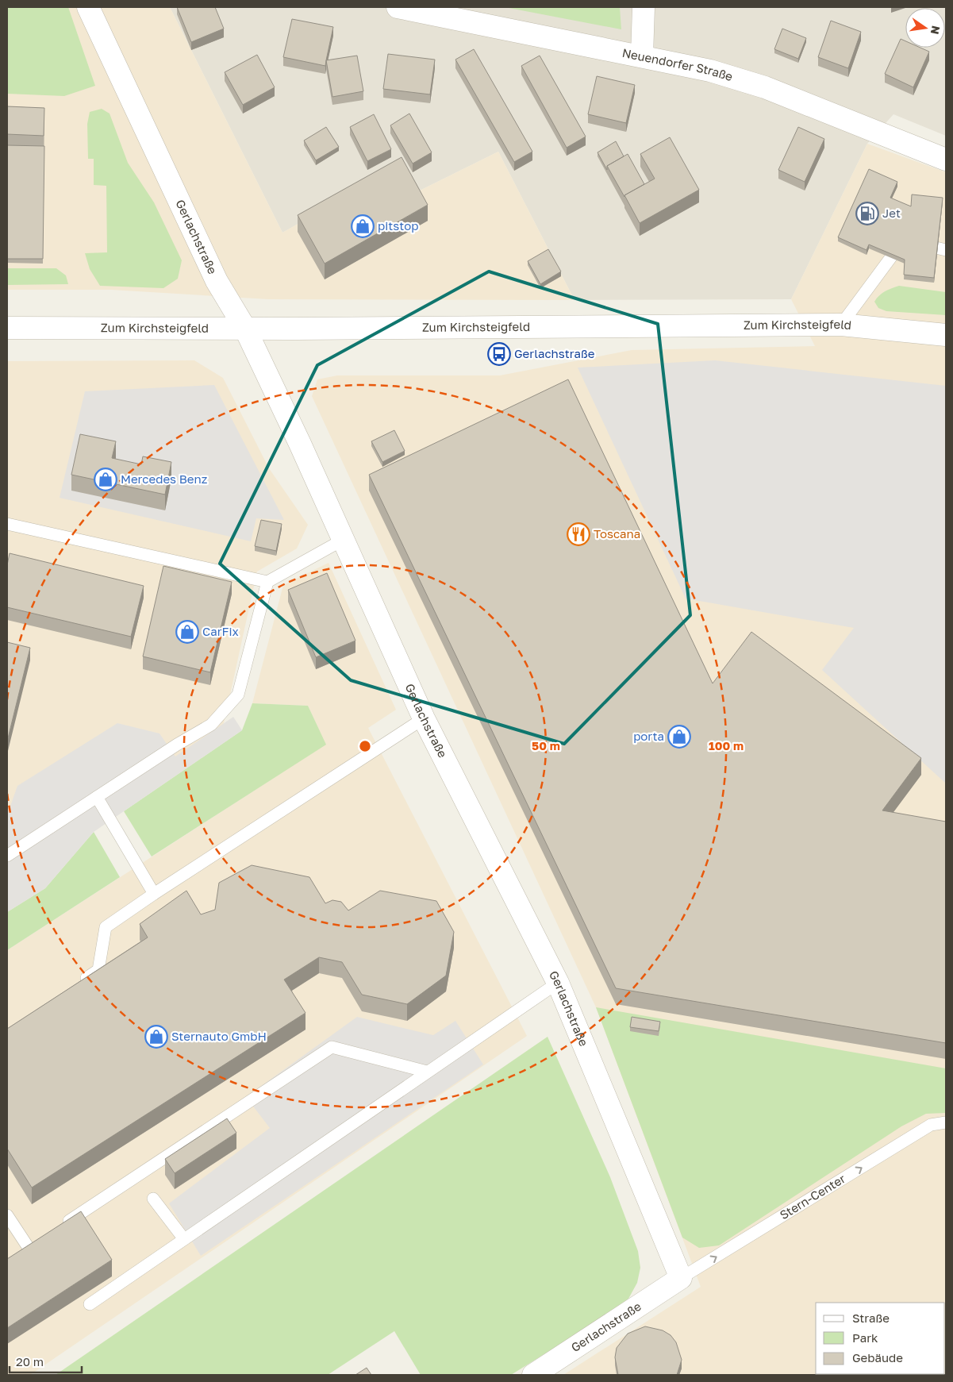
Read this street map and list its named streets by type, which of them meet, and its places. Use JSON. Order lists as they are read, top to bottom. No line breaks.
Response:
{"streets":{"street":["Neuendorfer Straße","Gerlachstraße","Zum Kirchsteigfeld"],"lane":["Stern-Center"]},"crossings":[["Gerlachstraße","Zum Kirchsteigfeld"],["Gerlachstraße","Stern-Center"]],"one_way":["Stern-Center"],"places":{"fuel station":["Jet"],"shop":["pitstop","Mercedes Benz","CarFix","porta","Sternauto GmbH"],"bus stop":["Gerlachstraße"],"restaurant":["Toscana"]},"legend":["Straße","Park","Gebäude"],"scale_bar":"20 m","north":"right","rings":["50 m","100 m"]}
